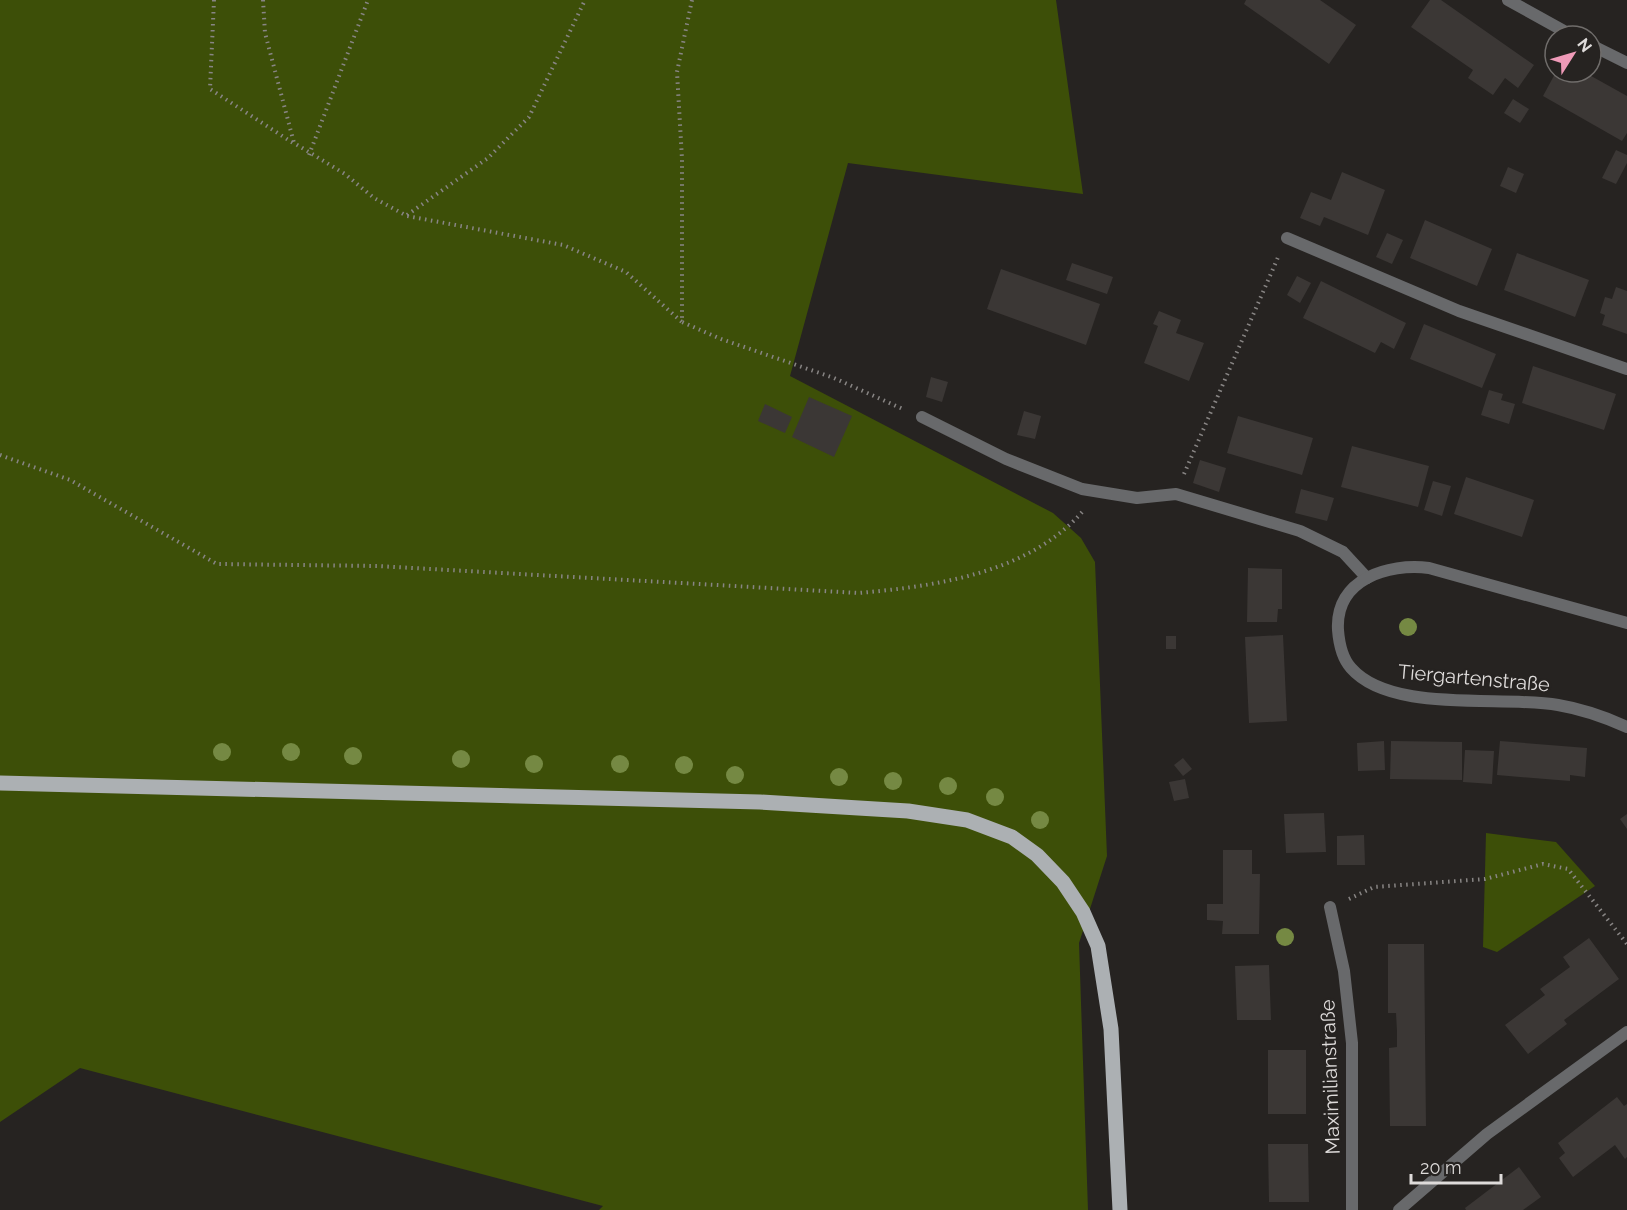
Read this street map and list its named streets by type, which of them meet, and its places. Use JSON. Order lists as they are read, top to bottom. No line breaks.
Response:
{"streets":{"street":["Tiergartenstraße","Maximilianstraße"]},"scale_bar":"20 m","north":"top right"}
